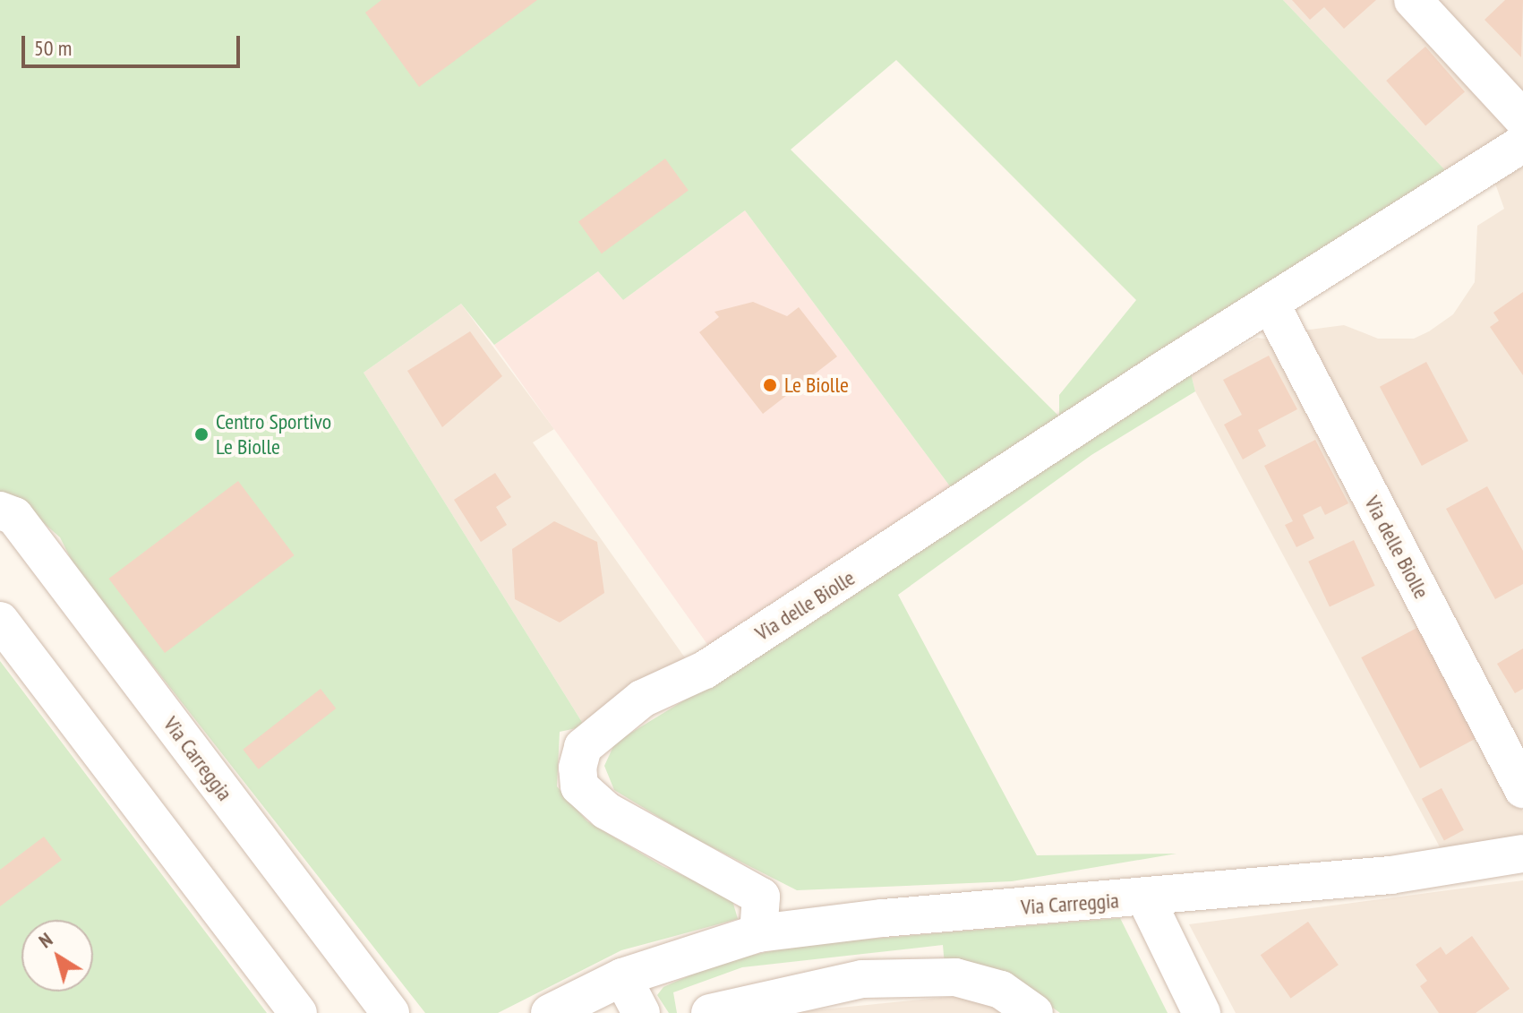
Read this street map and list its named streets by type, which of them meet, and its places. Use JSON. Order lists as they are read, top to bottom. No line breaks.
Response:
{"streets":{"street":["Via delle Biolle","Via Carreggia"]},"crossings":[["Via delle Biolle","Via Carreggia"]],"places":["Le Biolle","Centro Sportivo Le Biolle"],"scale_bar":"50 m","north":"top left"}
